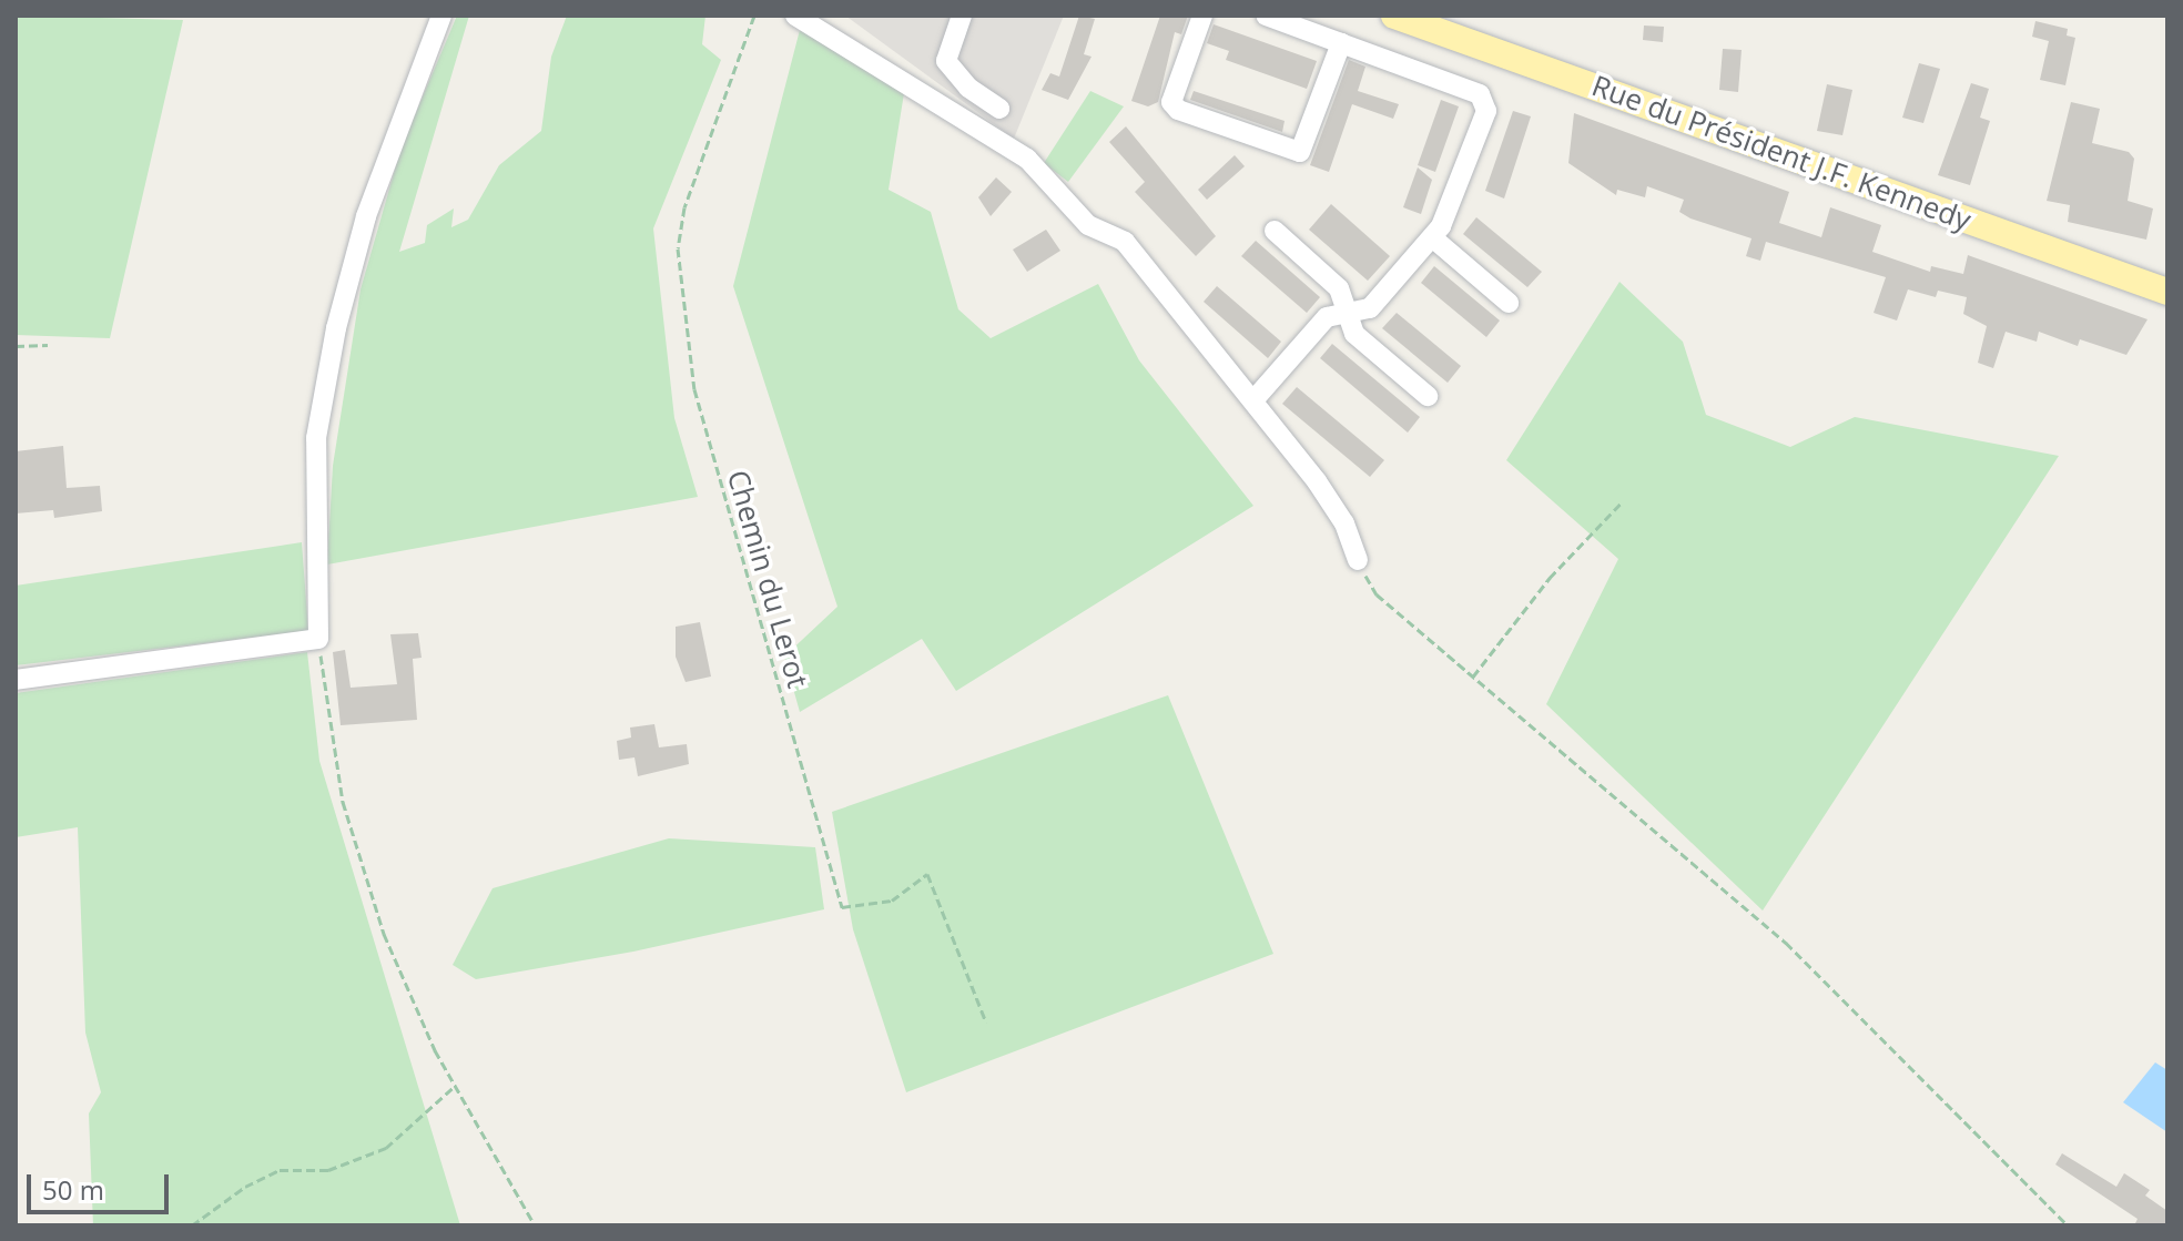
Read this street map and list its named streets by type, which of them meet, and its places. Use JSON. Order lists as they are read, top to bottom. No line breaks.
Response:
{"streets":{"main road":["Rue du Président J.F. Kennedy"],"path":["Chemin du Lerot"]},"scale_bar":"50 m"}
